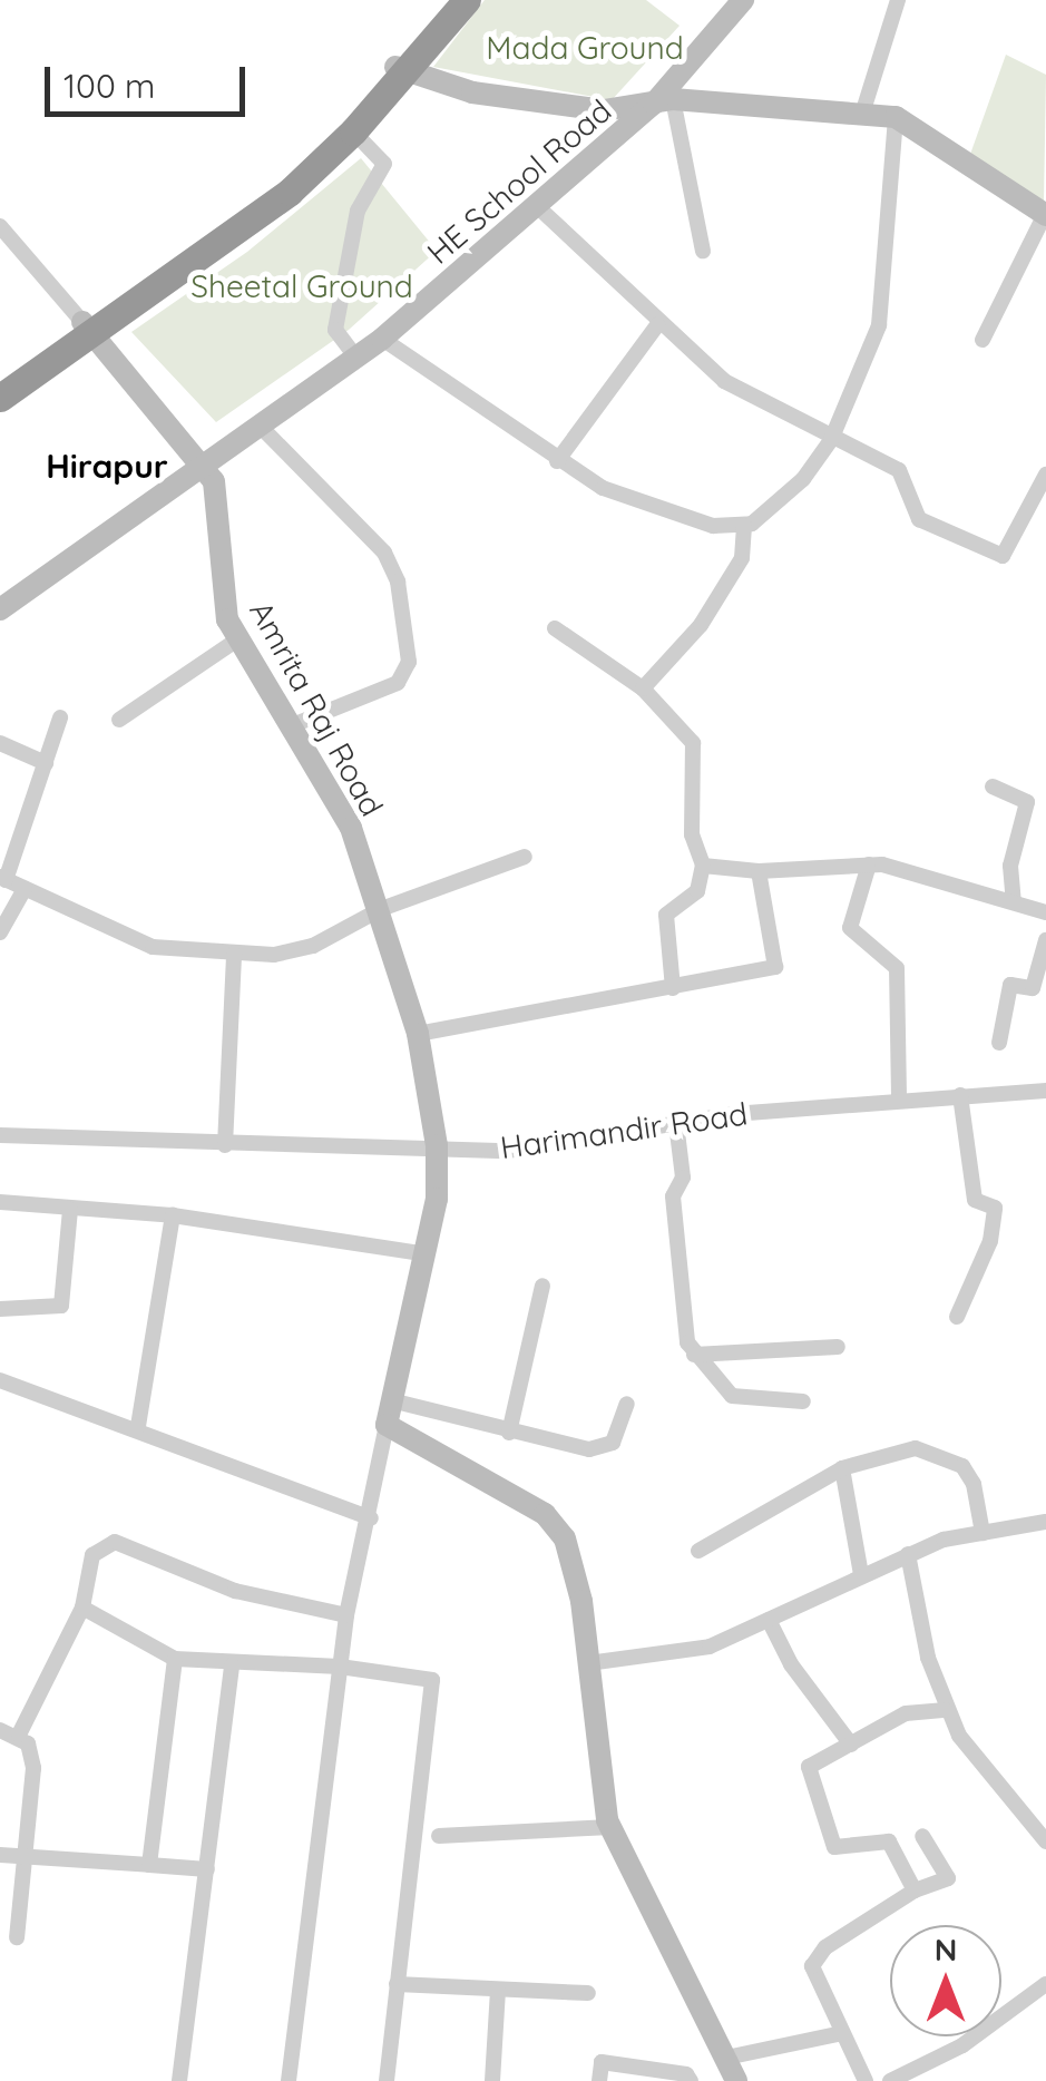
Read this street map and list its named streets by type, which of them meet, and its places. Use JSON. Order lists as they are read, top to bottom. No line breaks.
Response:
{"streets":{"main road":["HE School Road","Amrita Raj Road"],"street":["Harimandir Road"]},"crossings":[["HE School Road","Amrita Raj Road"],["Amrita Raj Road","Harimandir Road"]],"districts":["Hirapur"],"parks":["Mada Ground","Sheetal Ground"],"scale_bar":"100 m","north":"top"}
